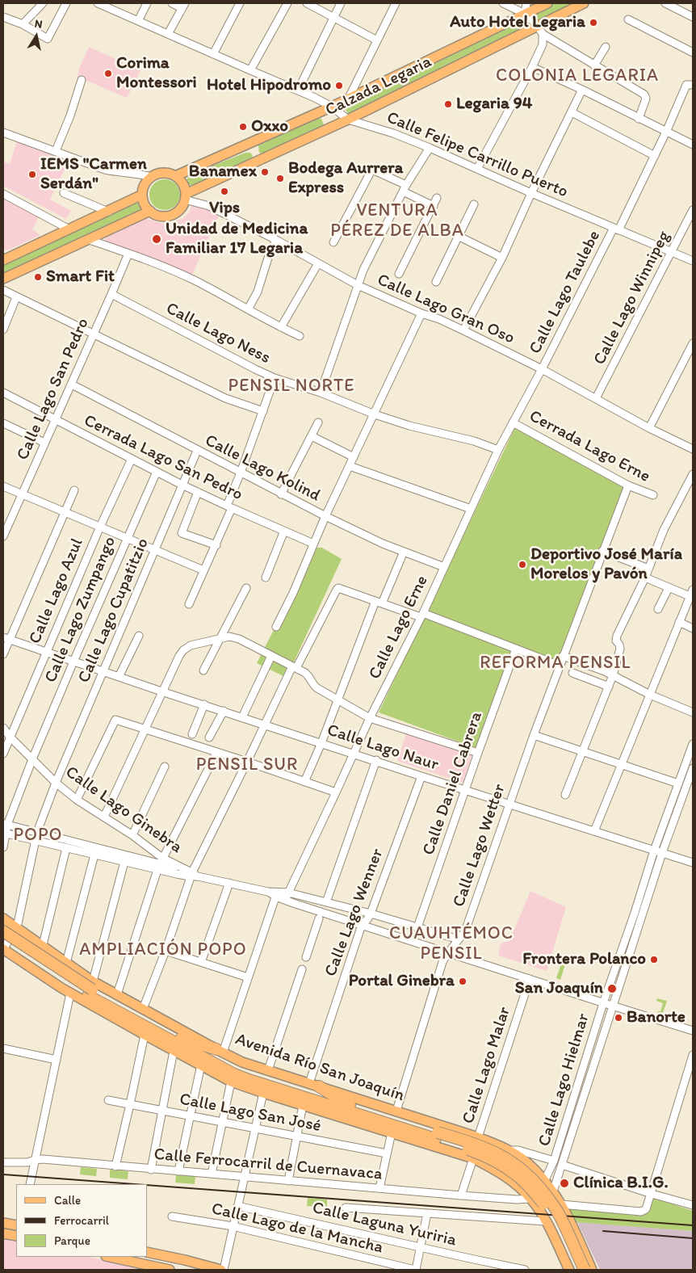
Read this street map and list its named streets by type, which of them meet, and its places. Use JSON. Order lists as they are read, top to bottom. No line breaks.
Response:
{"streets":{"highway":["Avenida Río San Joaquín"],"main road":["Calzada Legaria"],"street":["Calle Felipe Carrillo Puerto","Calle Lago Taulebe","Calle Lago Winnipeg","Calle Lago Gran Oso","Calle Lago Ness","Calle Lago San Pedro","Cerrada Lago Erne","Cerrada Lago San Pedro","Calle Lago Kolind","Calle Lago Azul","Calle Lago Zumpango","Calle Lago Cupatitzio","Calle Lago Erne","Calle Lago Naur","Calle Daniel Cabrera","Calle Lago Ginebra","Calle Lago Wetter","Calle Lago Wenner","Calle Lago Malar","Calle Lago Hielmar","Calle Lago San José","Calle Ferrocarril de Cuernavaca","Calle Laguna Yuriria","Calle Lago de la Mancha"]},"crossings":[["Calzada Legaria","Calle Felipe Carrillo Puerto"],["Calzada Legaria","Calle Lago Gran Oso"],["Calle Felipe Carrillo Puerto","Calle Lago Taulebe"],["Calle Felipe Carrillo Puerto","Calle Lago Winnipeg"],["Calle Lago Taulebe","Calle Lago Gran Oso"],["Calle Lago Taulebe","Calle Lago Erne"],["Calle Lago Winnipeg","Calle Lago Gran Oso"],["Calle Lago Gran Oso","Calle Lago Erne"],["Calle Lago Ness","Calle Lago San Pedro"],["Calle Lago Ness","Calle Lago Erne"],["Calle Lago San Pedro","Cerrada Lago San Pedro"],["Calle Lago San Pedro","Calle Lago Kolind"],["Cerrada Lago Erne","Calle Lago Erne"],["Cerrada Lago Erne","Calle Lago Wetter"],["Cerrada Lago San Pedro","Calle Lago Azul"],["Cerrada Lago San Pedro","Calle Lago Zumpango"],["Cerrada Lago San Pedro","Calle Lago Cupatitzio"],["Calle Lago Kolind","Calle Lago Cupatitzio"],["Calle Lago Kolind","Calle Lago Erne"],["Calle Lago Azul","Calle Lago Naur"],["Calle Lago Azul","Calle Lago Ginebra"],["Calle Lago Zumpango","Calle Lago Naur"],["Calle Lago Zumpango","Calle Lago Ginebra"],["Calle Lago Cupatitzio","Calle Lago Naur"],["Calle Lago Cupatitzio","Calle Lago Ginebra"],["Calle Lago Cupatitzio","Avenida Río San Joaquín"],["Calle Lago Erne","Calle Lago Naur"],["Calle Lago Naur","Calle Daniel Cabrera"],["Calle Lago Naur","Calle Lago Wetter"],["Calle Lago Naur","Calle Lago Wenner"],["Calle Lago Naur","Calle Lago Hielmar"],["Calle Lago Wetter","Avenida Río San Joaquín"],["Calle Lago Wenner","Avenida Río San Joaquín"],["Calle Lago Malar","Avenida Río San Joaquín"],["Avenida Río San Joaquín","Calle Lago Hielmar"],["Calle Lago Hielmar","Calle Ferrocarril de Cuernavaca"]],"districts":["COLONIA LEGARIA","VENTURA PÉREZ DE ALBA","PENSIL NORTE","REFORMA PENSIL","PENSIL SUR","POPO","CUAUHTÉMOC PENSIL","AMPLIACIÓN POPO"],"places":["Auto Hotel Legaria","Corima Montessori","Hotel Hipodromo","Legaria 94","Oxxo","Banamex","IEMS \"Carmen Serdán\"","Bodega Aurrera Express","Vips","Unidad de Medicina Familiar 17 Legaria","Smart Fit","Deportivo José María Morelos y Pavón","Frontera Polanco","Portal Ginebra","San Joaquín","Banorte","Clínica B.I.G."],"legend":["Calle","Ferrocarril","Parque"],"north":"top"}
